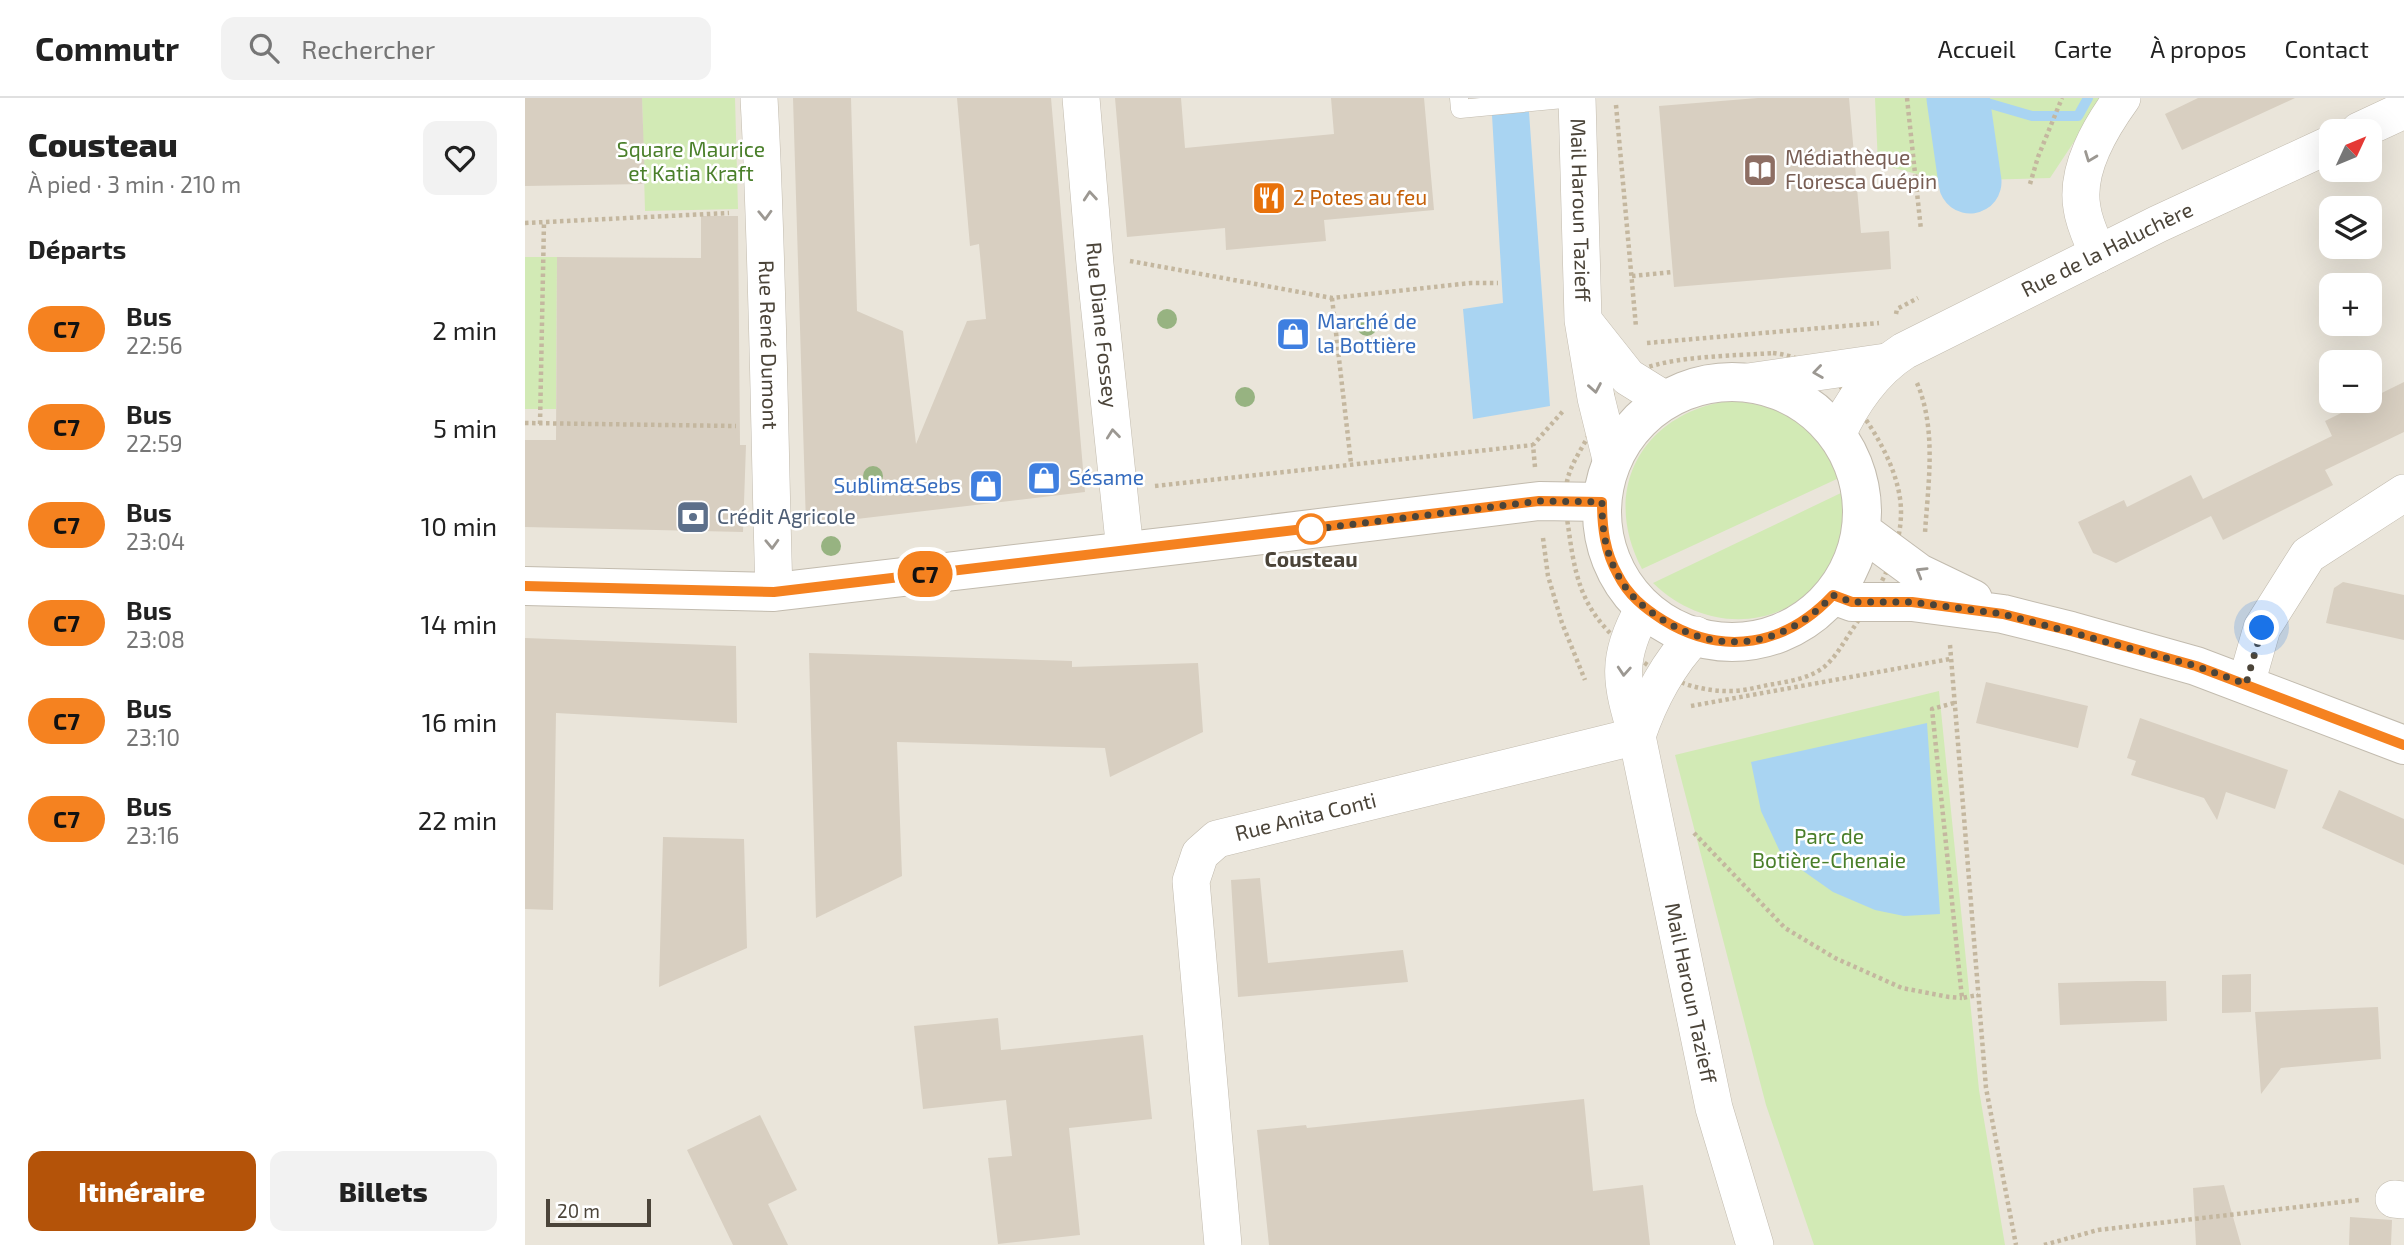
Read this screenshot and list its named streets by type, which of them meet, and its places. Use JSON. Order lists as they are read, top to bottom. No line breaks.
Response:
{"streets":{"street":["Mail Haroun Tazieff","Rue de la Haluchère","Rue Diane Fossey","Rue René Dumont","Rue Anita Conti"]},"crossings":[["Mail Haroun Tazieff","Rue Anita Conti"]],"one_way":["Rue Diane Fossey","Rue René Dumont"],"parks":["Square Maurice et Katia Kraft","Parc de Botière-Chenaie"],"places":{"library":["Médiathèque Floresca Guépin"],"restaurant":["2 Potes au feu"],"shop":["Marché de la Bottière","Sésame","Sublim&Sebs"],"bank":["Crédit Agricole"],"other":["Cousteau"]},"lines":["bus line C7"],"scale_bar":"20 m","north":"top right","page":{"header":"Commutr","search":"Rechercher","nav":["Accueil","Carte","À propos","Contact"],"heading":[["Cousteau","À pied · 3 min · 210 m"],"Départs"],"on_map":"C7","map_buttons":["+","−"],"list":[{"mark":"C7","name":"Bus","note":"22:56","value":"2 min"},{"mark":"C7","name":"Bus","note":"22:59","value":"5 min"},{"mark":"C7","name":"Bus","note":"23:04","value":"10 min"},{"mark":"C7","name":"Bus","note":"23:08","value":"14 min"},{"mark":"C7","name":"Bus","note":"23:10","value":"16 min"},{"mark":"C7","name":"Bus","note":"23:16","value":"22 min"}],"buttons":["Itinéraire","Billets"],"scale":"20 m"}}
